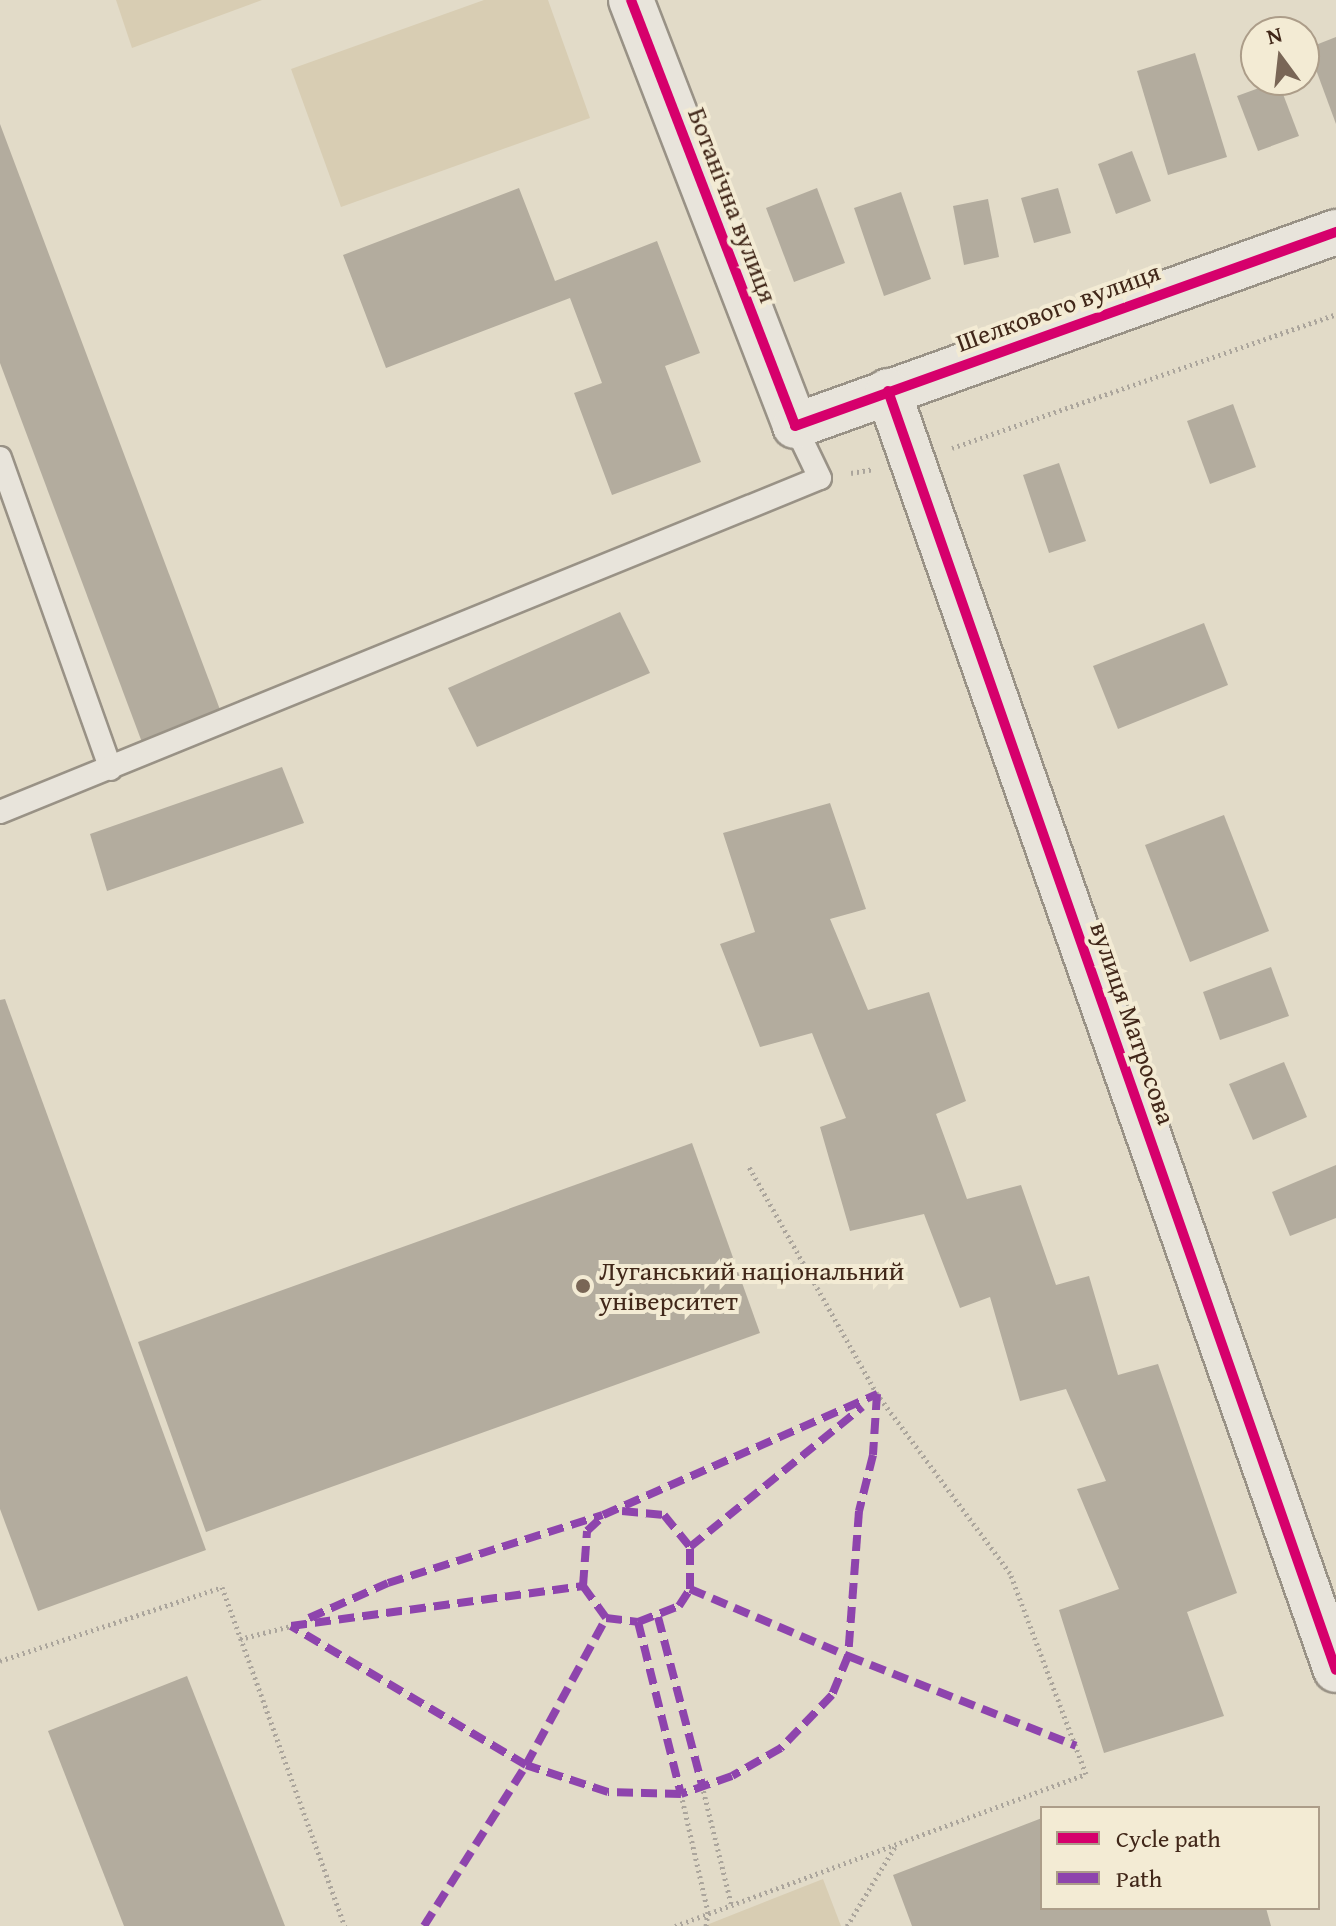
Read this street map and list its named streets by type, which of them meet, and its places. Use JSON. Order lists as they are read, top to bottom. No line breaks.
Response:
{"streets":{"street":["Ботанічна вулиця","Шелкового вулиця","вулиця Матросова"]},"crossings":[["Ботанічна вулиця","Шелкового вулиця"],["Шелкового вулиця","вулиця Матросова"]],"places":["Луганський національний університет"],"legend":["Cycle path","Path"],"north":"top"}
